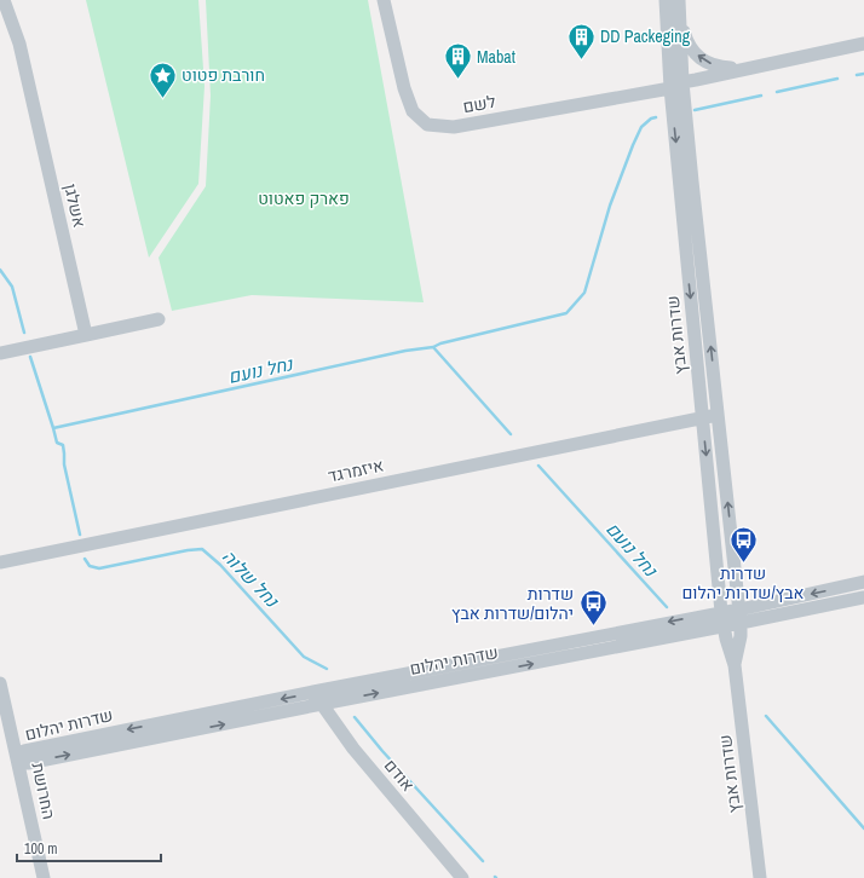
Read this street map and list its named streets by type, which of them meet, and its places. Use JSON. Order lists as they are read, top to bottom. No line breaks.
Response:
{"streets":{"street":["לשם","אשלגן","שדרות אבץ","איזמרגד","שדרות יהלום","אודם","החרושת"]},"crossings":[["לשם","שדרות אבץ"],["שדרות אבץ","איזמרגד"],["שדרות אבץ","שדרות יהלום"],["שדרות יהלום","אודם"],["שדרות יהלום","החרושת"]],"water":["נחל נועם","נחל שלוה"],"parks":["פארק פאטוט"],"places":{"building":["DD Packeging","Mabat"],"place":["חורבת פטוט"],"bus stop":["שדרות אבץ/שדרות יהלום","שדרות יהלום/שדרות אבץ"]},"scale_bar":"100 m"}
